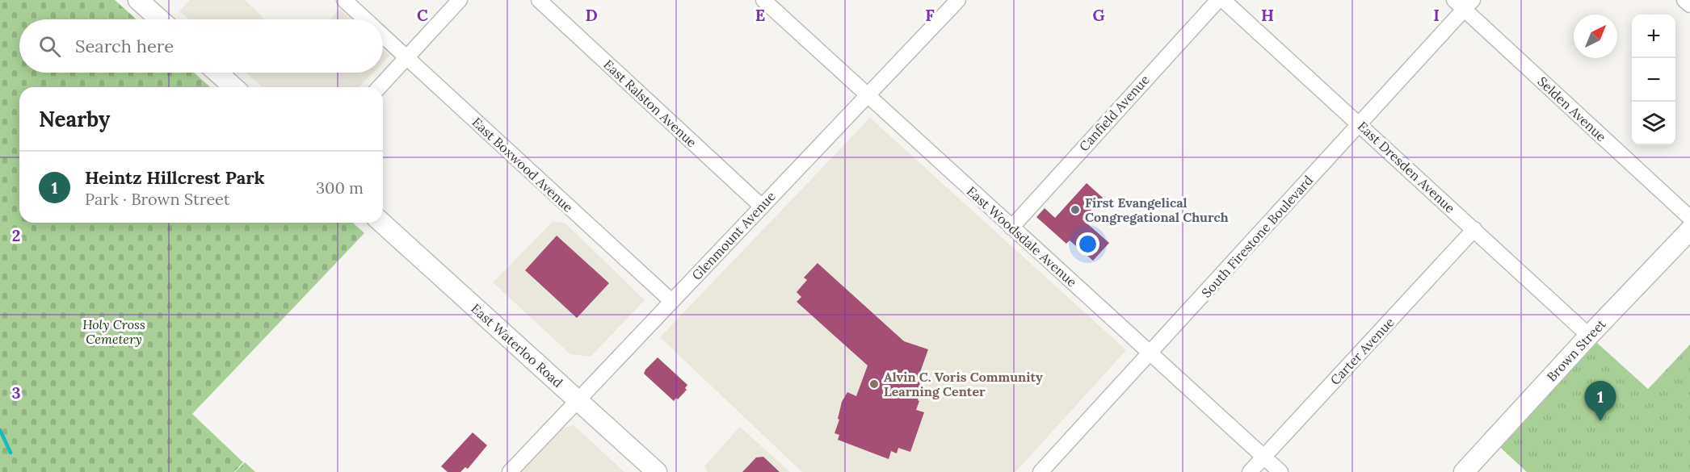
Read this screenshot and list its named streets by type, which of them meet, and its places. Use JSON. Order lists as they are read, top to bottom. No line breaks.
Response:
{"streets":{"main road":["East Waterloo Road","Brown Street"],"street":["East Ralston Avenue","Selden Avenue","Canfield Avenue","East Boxwood Avenue","East Dresden Avenue","Glenmount Avenue","East Woodsdale Avenue","South Firestone Boulevard","Carter Avenue"]},"crossings":[["East Ralston Avenue","Glenmount Avenue"],["Selden Avenue","South Firestone Boulevard"],["Canfield Avenue","East Woodsdale Avenue"],["East Boxwood Avenue","Glenmount Avenue"],["East Dresden Avenue","South Firestone Boulevard"],["East Dresden Avenue","Brown Street"],["East Dresden Avenue","Carter Avenue"],["Glenmount Avenue","East Woodsdale Avenue"],["Glenmount Avenue","East Waterloo Road"],["East Woodsdale Avenue","South Firestone Boulevard"],["East Woodsdale Avenue","Carter Avenue"]],"parks":["Holy Cross Cemetery"],"places":["First Evangelical Congregational Church","Alvin C. Voris Community Learning Center"],"north":"top right","page":{"map_buttons":["+","−"],"search":"Search here","heading":"Nearby","list":[{"mark":"1","name":"Heintz Hillcrest Park","note":"Park · Brown Street","value":"300 m"}],"pins":"1"},"grid":{"columns":["C","D","E","F","G","H","I"],"rows":["2","3"]}}
